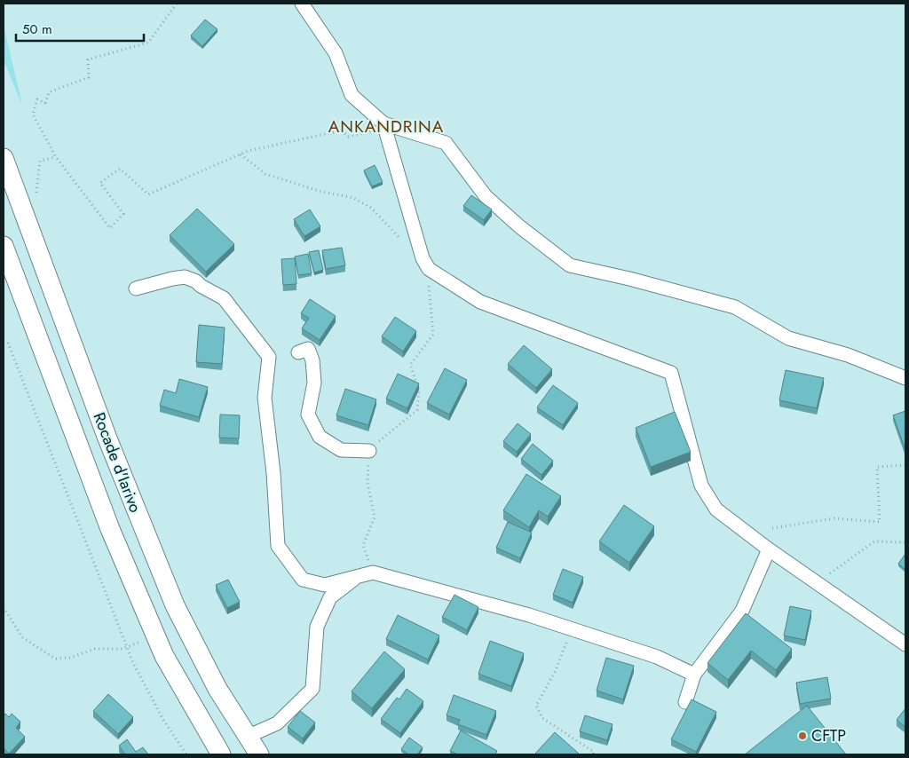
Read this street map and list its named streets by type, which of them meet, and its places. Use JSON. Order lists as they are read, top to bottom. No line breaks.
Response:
{"streets":{"main road":["Rocade d'Iarivo"]},"districts":["ANKANDRINA"],"places":["CFTP"],"scale_bar":"50 m"}
